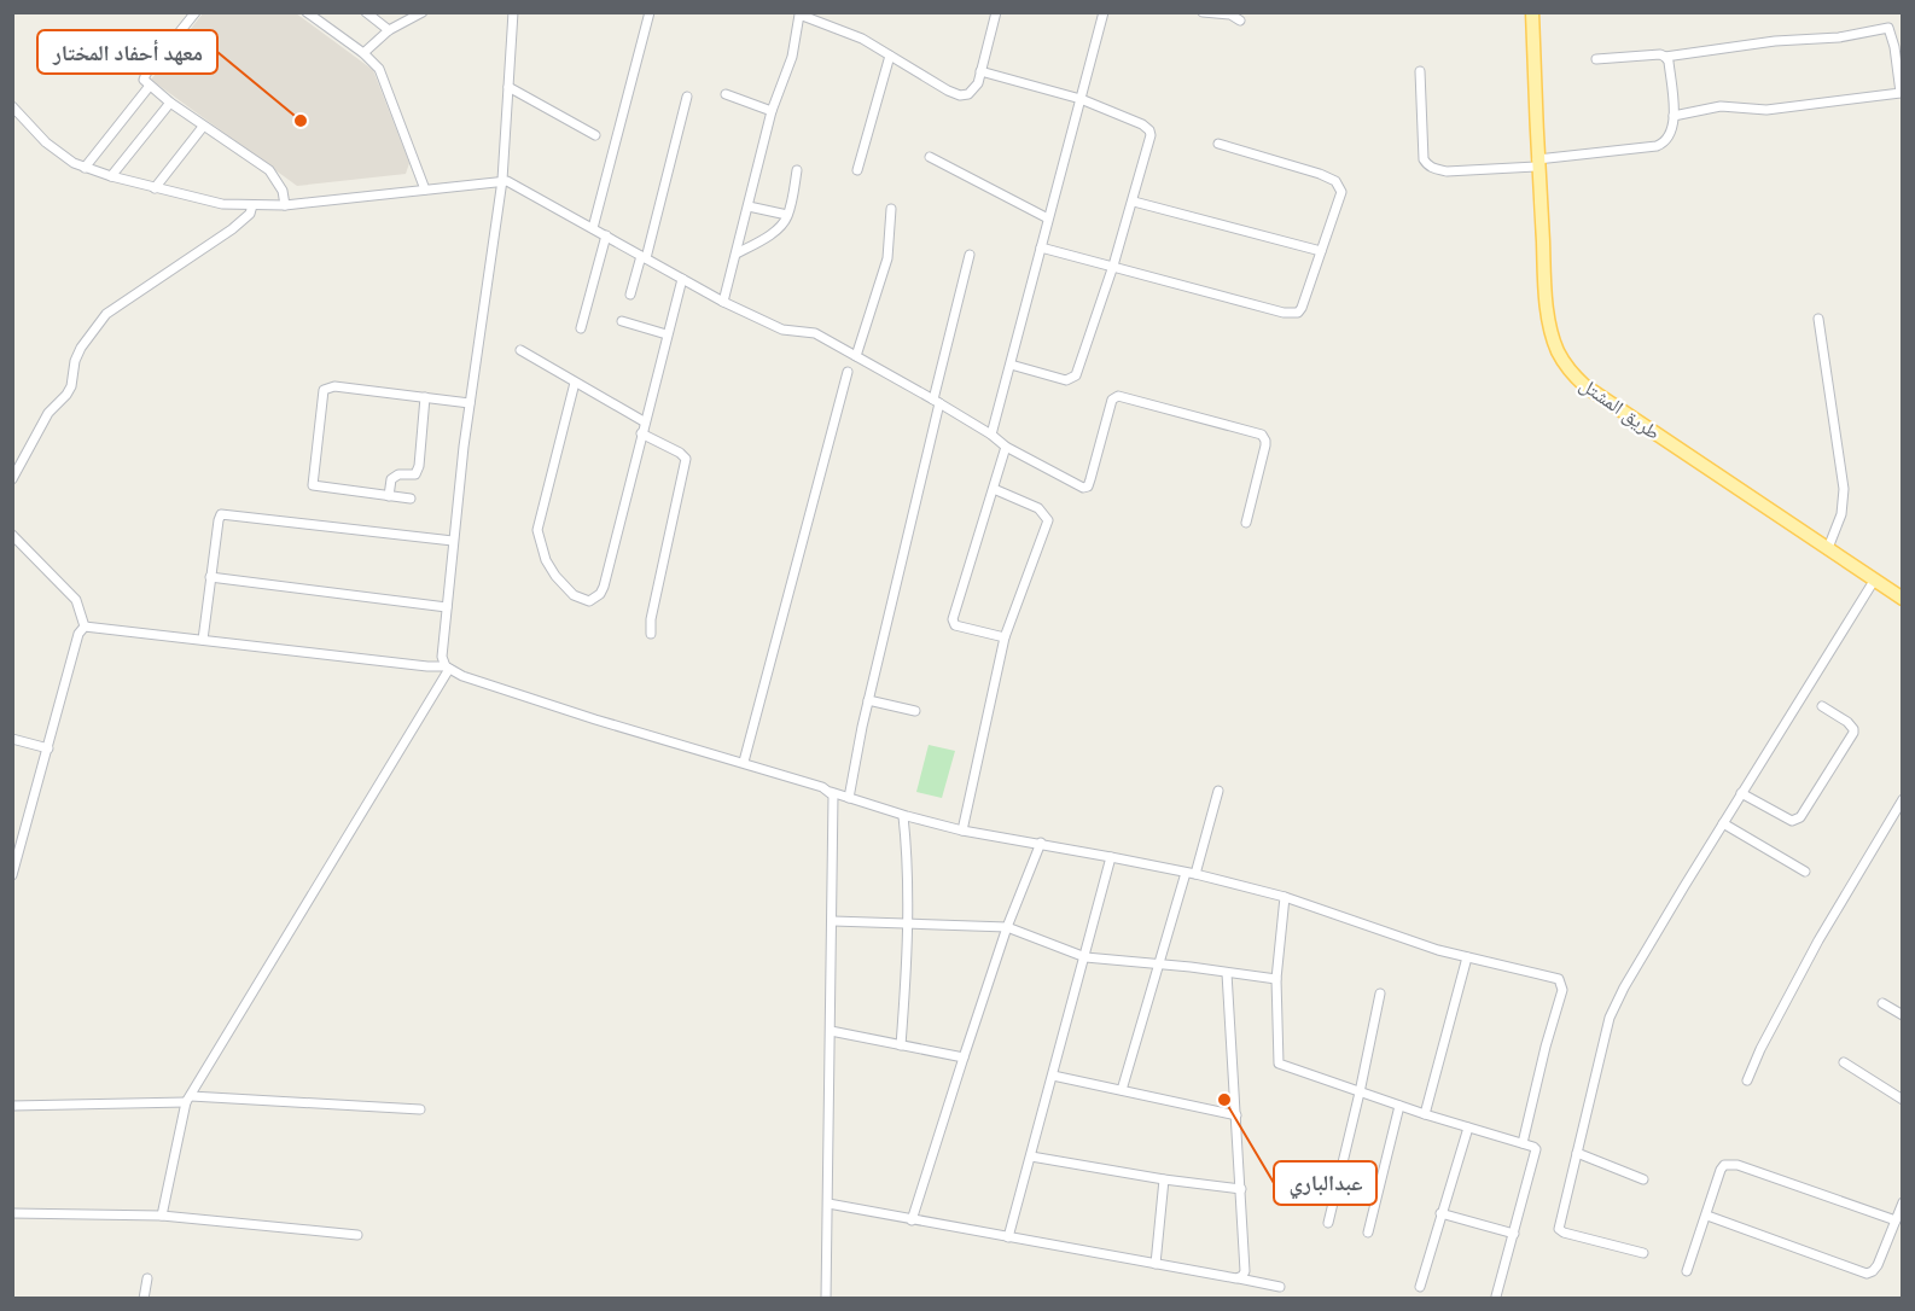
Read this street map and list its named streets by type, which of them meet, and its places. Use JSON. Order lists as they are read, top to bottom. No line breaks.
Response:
{"streets":{"main road":["طريق المشتل"]},"places":["معهد أحفاد المختار","عبدالباري"]}
